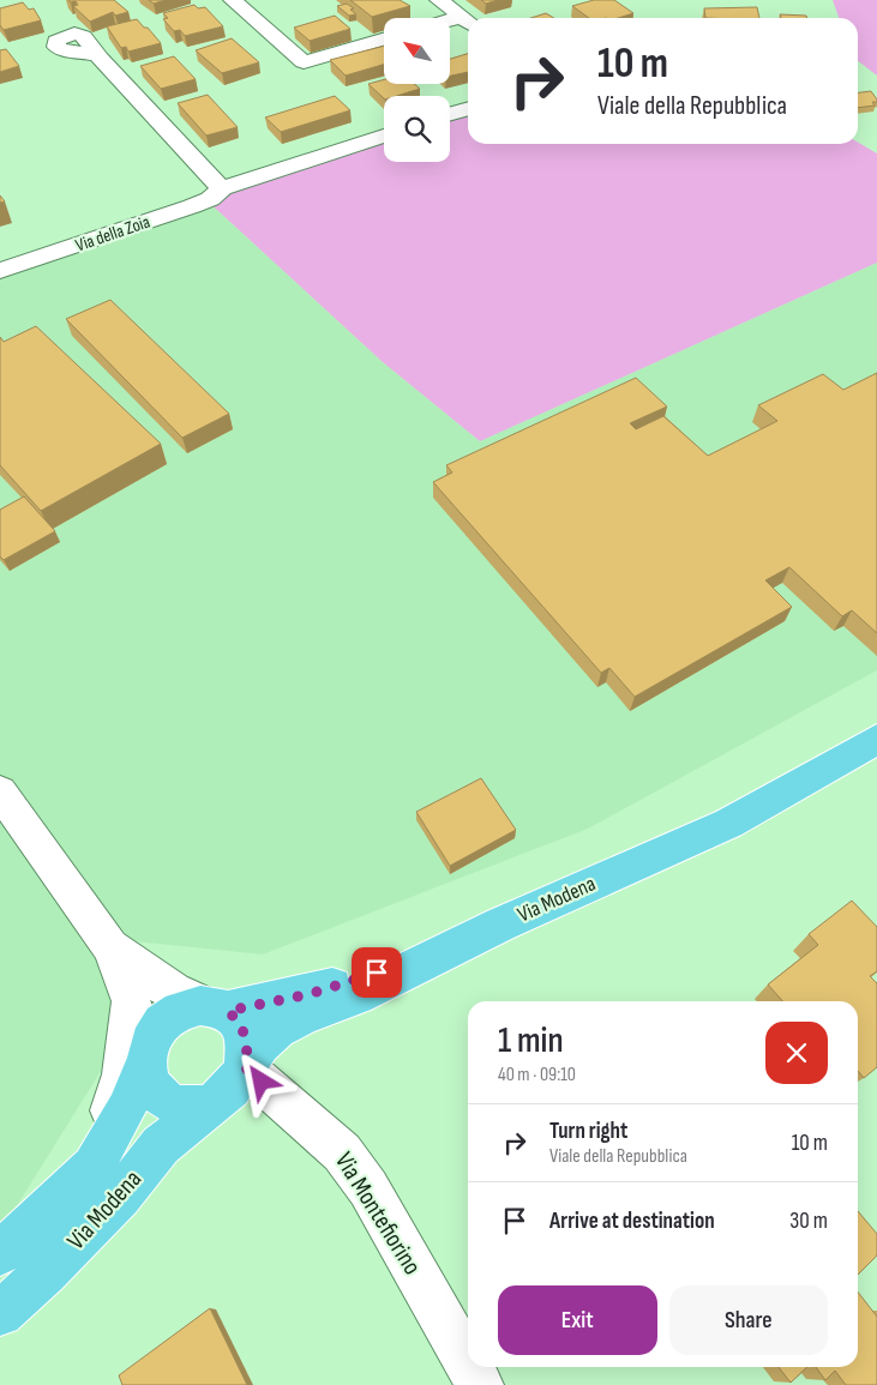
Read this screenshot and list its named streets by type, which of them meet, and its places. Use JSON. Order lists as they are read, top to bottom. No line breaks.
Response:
{"streets":{"main road":["Via Modena"],"street":["Via della Zoia","Via Montefiorino"]},"crossings":[["Via Modena","Via Montefiorino"]],"north":"top left","page":{"turn":["10 m","Viale della Repubblica"],"heading":["1 min","40 m · 09:10"],"list":[{"name":"Turn right","note":"Viale della Repubblica","value":"10 m"},{"name":"Arrive at destination","value":"30 m"}],"buttons":["Exit","Share"]}}
